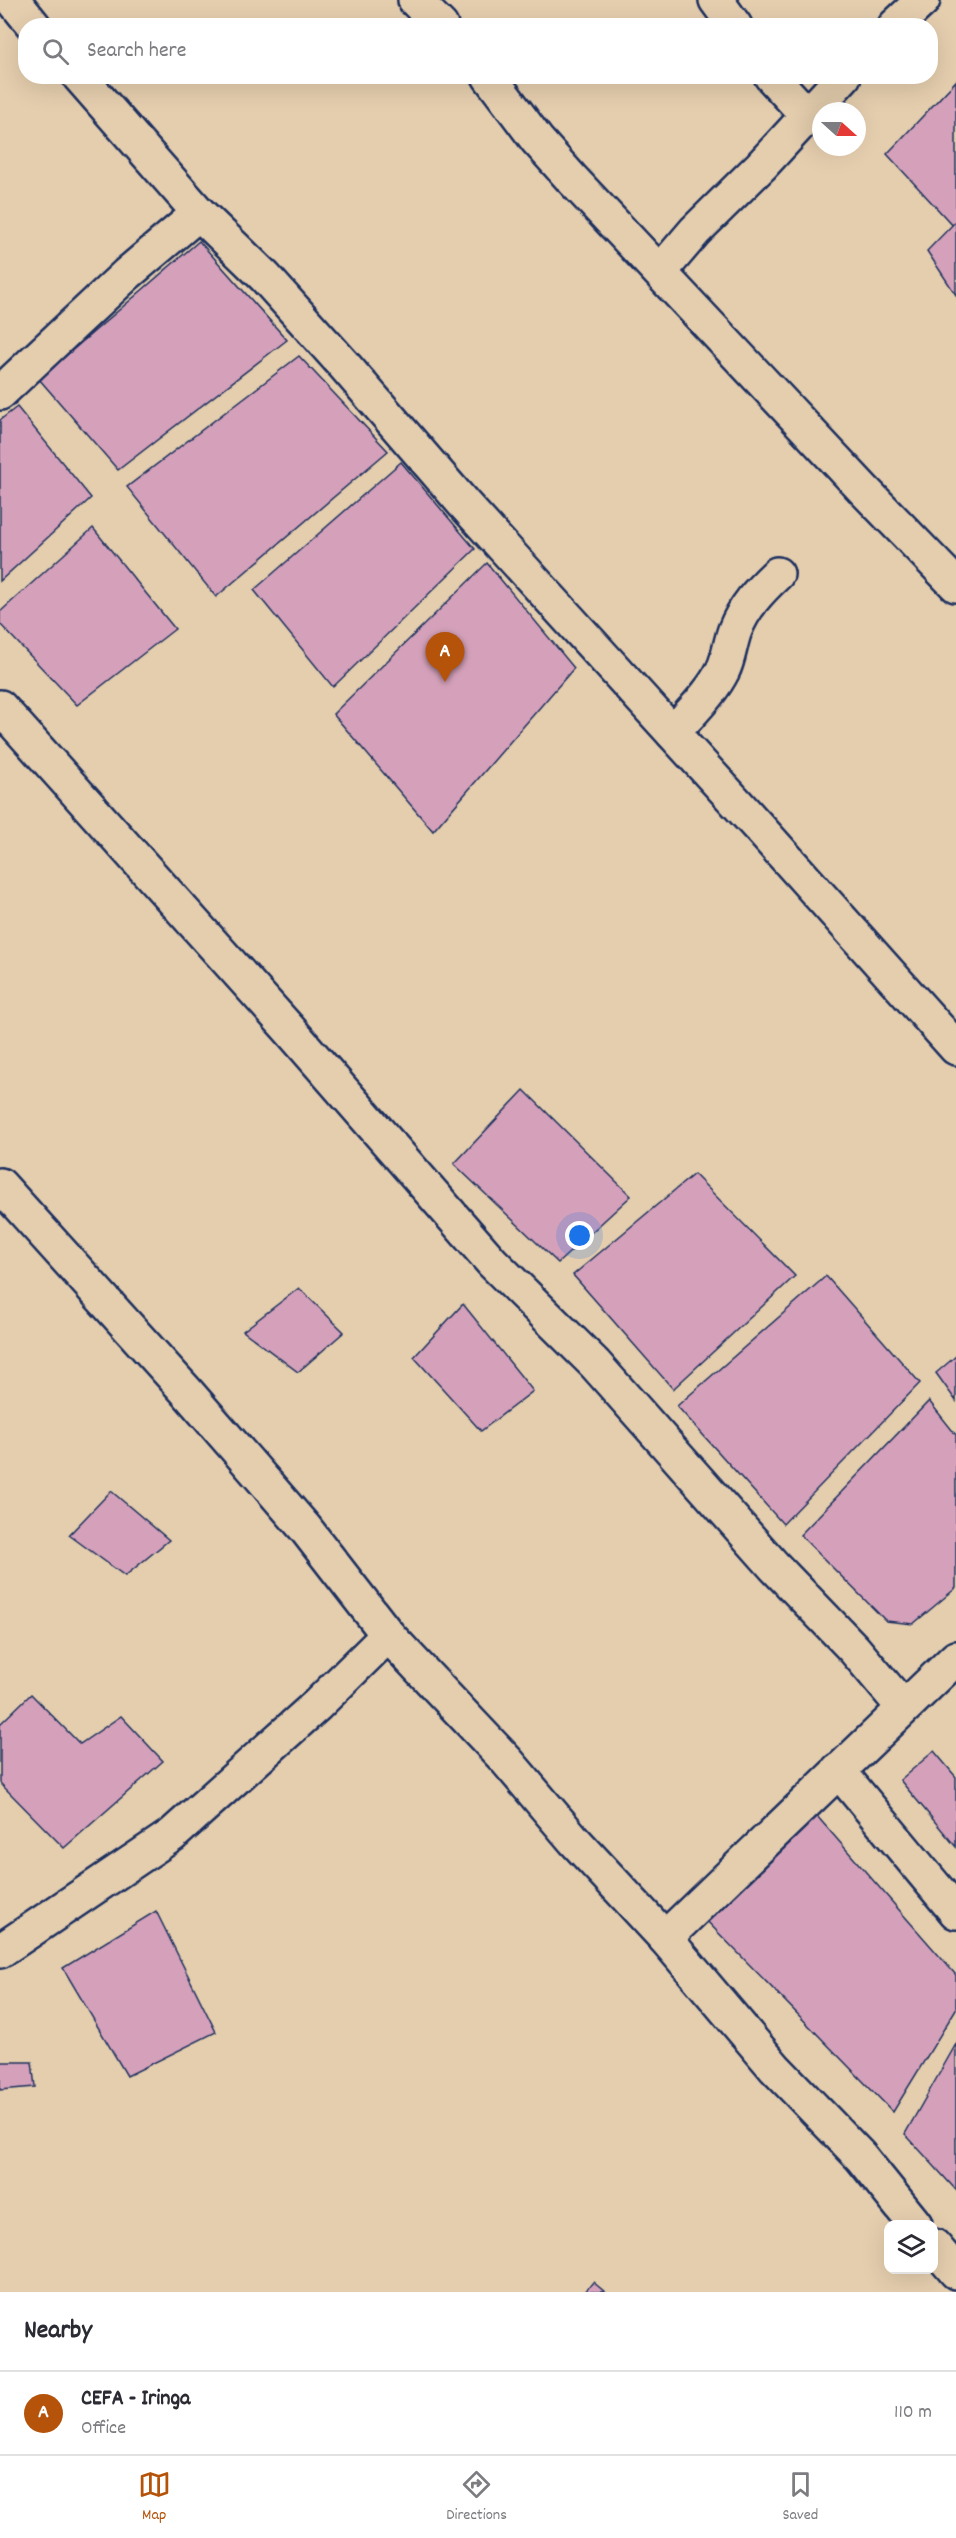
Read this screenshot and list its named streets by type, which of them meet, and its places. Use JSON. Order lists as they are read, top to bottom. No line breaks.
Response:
{"north":"right","page":{"search":"Search here","pins":"A","heading":"Nearby","list":[{"mark":"A","name":"CEFA - Iringa","note":"Office","value":"110 m"}],"nav":["Map","Directions","Saved"]}}
